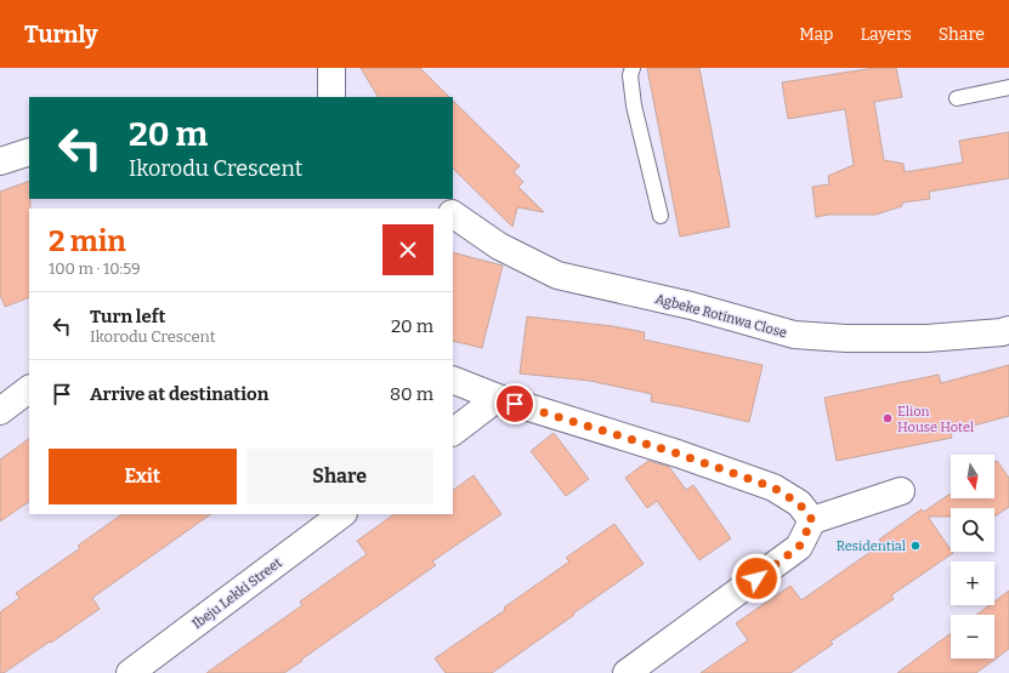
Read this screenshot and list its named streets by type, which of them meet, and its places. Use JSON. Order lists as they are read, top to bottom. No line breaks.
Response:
{"streets":{"street":["Agbeke Rotinwa Close","Ibeju Lekki Street"]},"places":["Elion House Hotel","Residential"],"north":"bottom","page":{"header":"Turnly","nav":["Map","Layers","Share"],"turn":["20 m","Ikorodu Crescent"],"heading":["2 min","100 m · 10:59"],"list":[{"name":"Turn left","note":"Ikorodu Crescent","value":"20 m"},{"name":"Arrive at destination","value":"80 m"}],"buttons":["Exit","Share"],"map_buttons":["+","−"]}}
